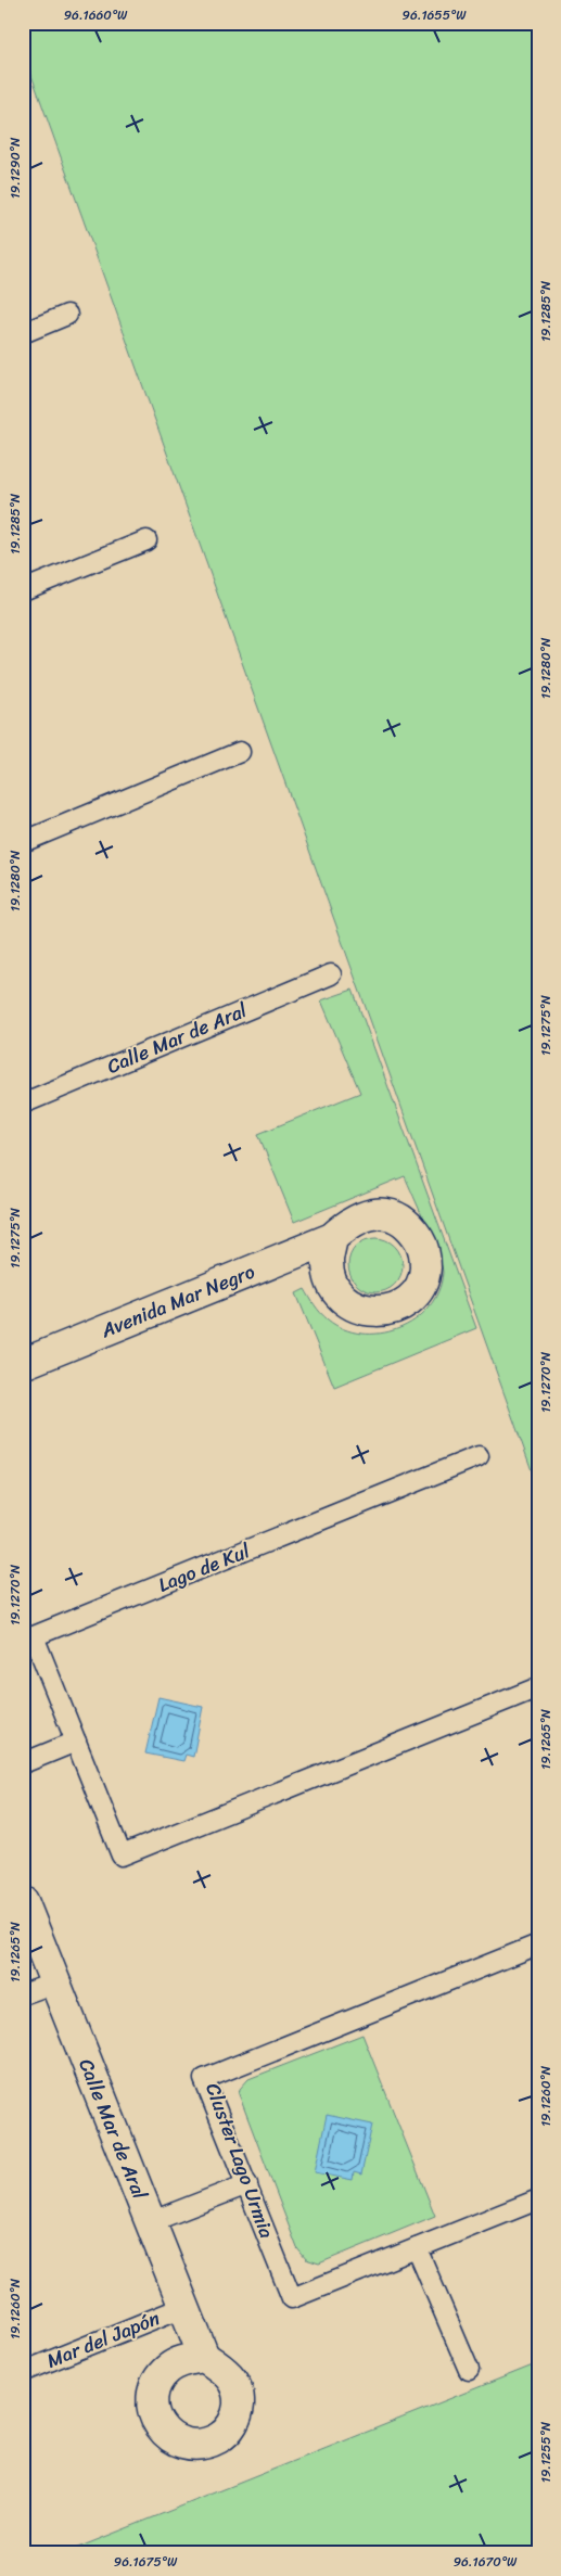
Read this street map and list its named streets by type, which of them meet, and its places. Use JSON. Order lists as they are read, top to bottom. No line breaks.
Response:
{"streets":{"street":["Calle Mar de Aral","Avenida Mar Negro"],"lane":["Lago de Kul","Cluster Lago Urmia","Mar del Japón"]},"crossings":[["Calle Mar de Aral","Mar del Japón"]],"coordinates":["96.1660°W","96.1655°W","19.1290°N","19.1285°N","19.1280°N","19.1275°N","19.1270°N","19.1265°N","19.1260°N","19.1255°N","96.1675°W","96.1670°W"]}
